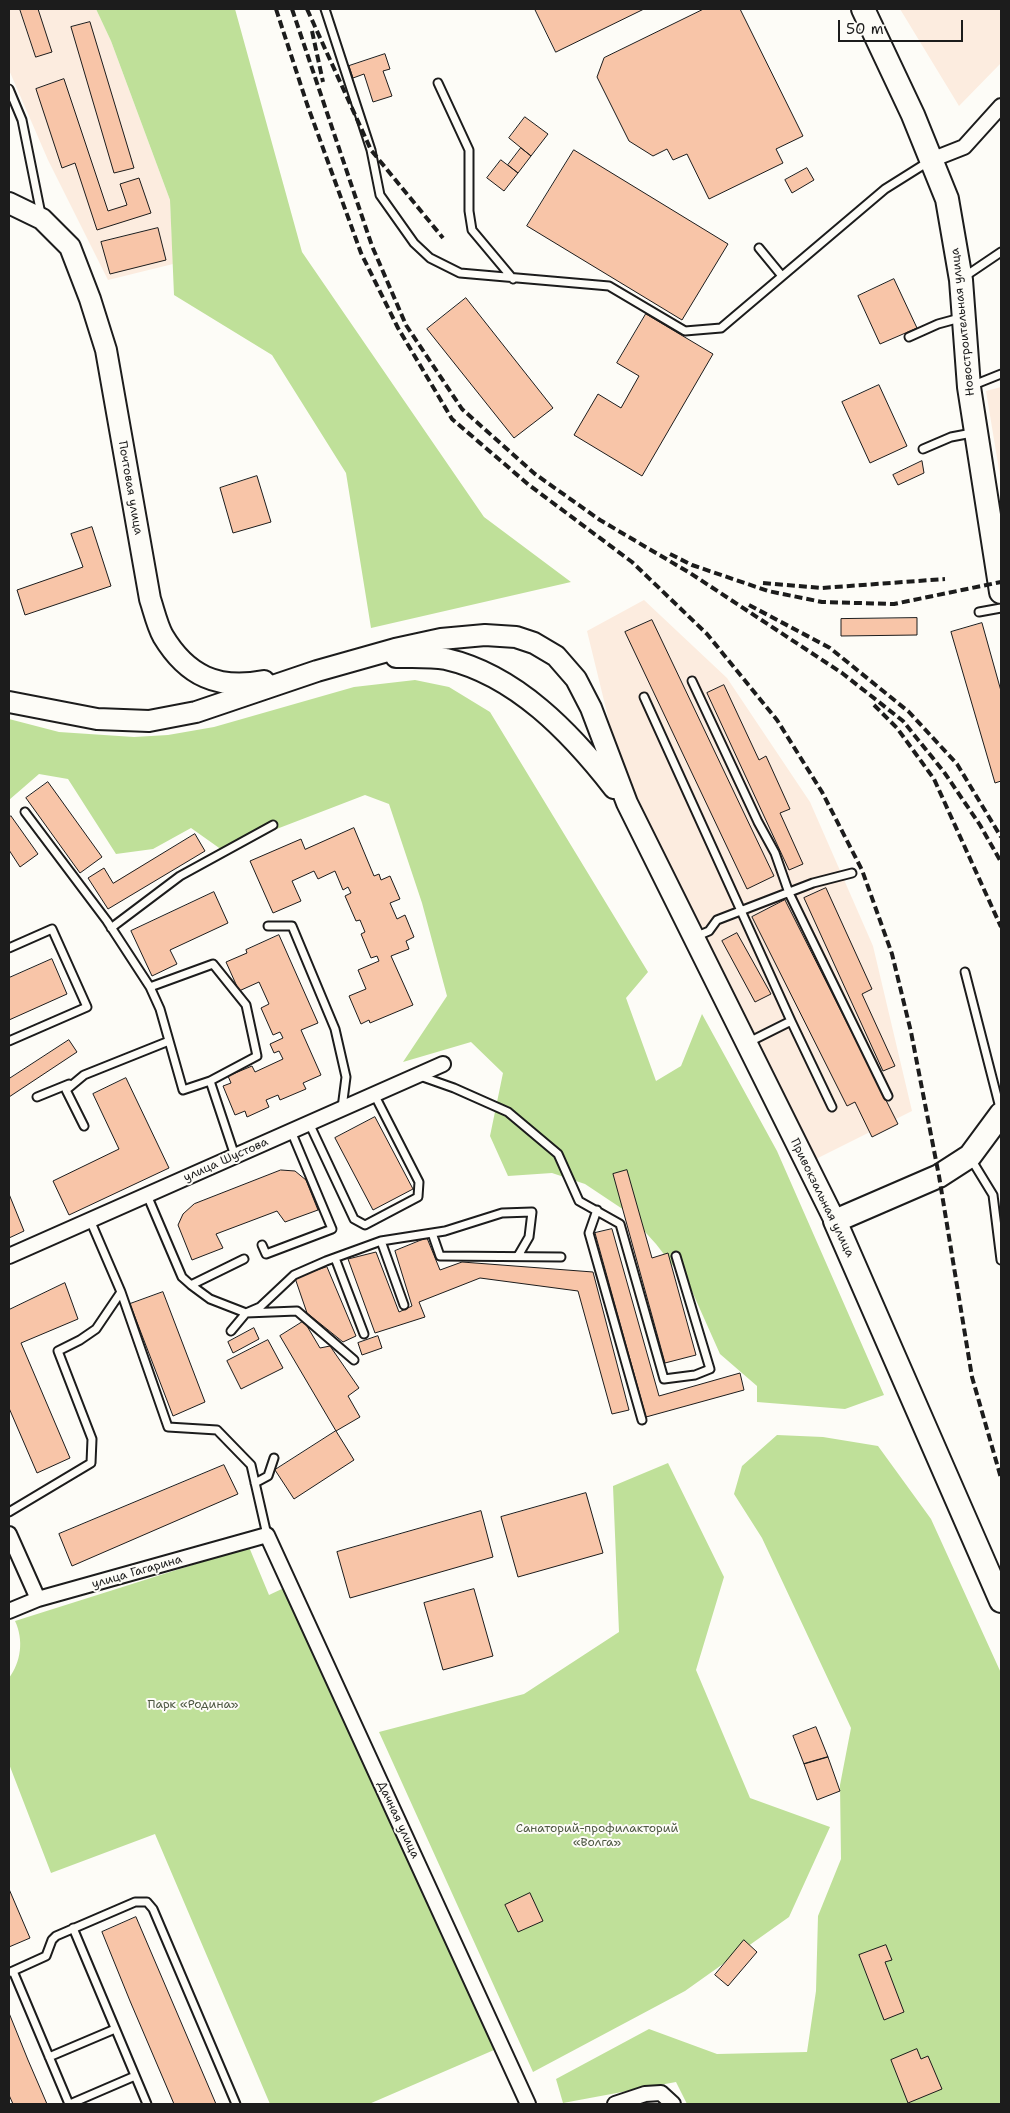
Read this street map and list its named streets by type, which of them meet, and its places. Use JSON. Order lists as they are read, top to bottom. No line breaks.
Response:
{"streets":{"main road":["Новостроительная улица","Почтовая улица","Привокзальная улица"],"street":["улица Шустова","улица Гагарина","Дачная улица"]},"crossings":[["улица Гагарина","Дачная улица"]],"parks":["Парк «Родина»","Санаторий-профилакторий «Волга»"],"scale_bar":"50 m"}
